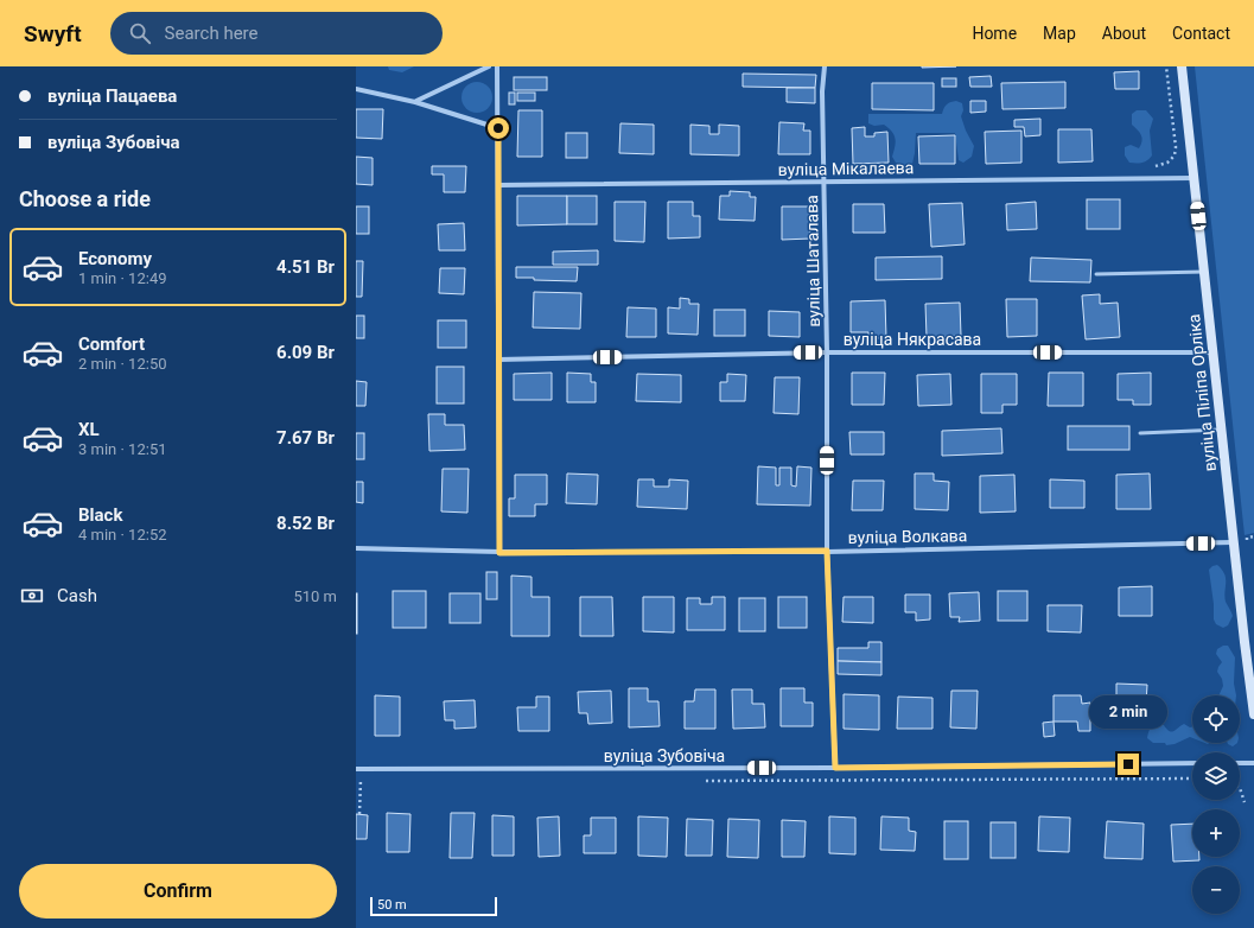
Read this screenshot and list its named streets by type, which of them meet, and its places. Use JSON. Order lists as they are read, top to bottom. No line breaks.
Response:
{"streets":{"street":["вуліца Мікалаева","вуліца Шаталава","вуліца Някрасава","вуліца Піліпа Орліка","вуліца Волкава","вуліца Зубовіча"]},"crossings":[["вуліца Мікалаева","вуліца Шаталава"],["вуліца Мікалаева","вуліца Піліпа Орліка"],["вуліца Шаталава","вуліца Някрасава"],["вуліца Шаталава","вуліца Волкава"],["вуліца Шаталава","вуліца Зубовіча"],["вуліца Някрасава","вуліца Піліпа Орліка"],["вуліца Піліпа Орліка","вуліца Волкава"]],"scale_bar":"50 m","page":{"header":"Swyft","search":"Search here","nav":["Home","Map","About","Contact"],"banner":["вуліца Пацаева","вуліца Зубовіча"],"heading":"Choose a ride","list":[{"name":"Economy","note":"1 min · 12:49","value":"4.51 Br"},{"name":"Comfort","note":"2 min · 12:50","value":"6.09 Br"},{"name":"XL","note":"3 min · 12:51","value":"7.67 Br"},{"name":"Black","note":"4 min · 12:52","value":"8.52 Br"}],"pay":["Cash","510 m"],"map_buttons":["+","−"],"bubble":"2 min","buttons":"Confirm","scale":"50 m"}}
